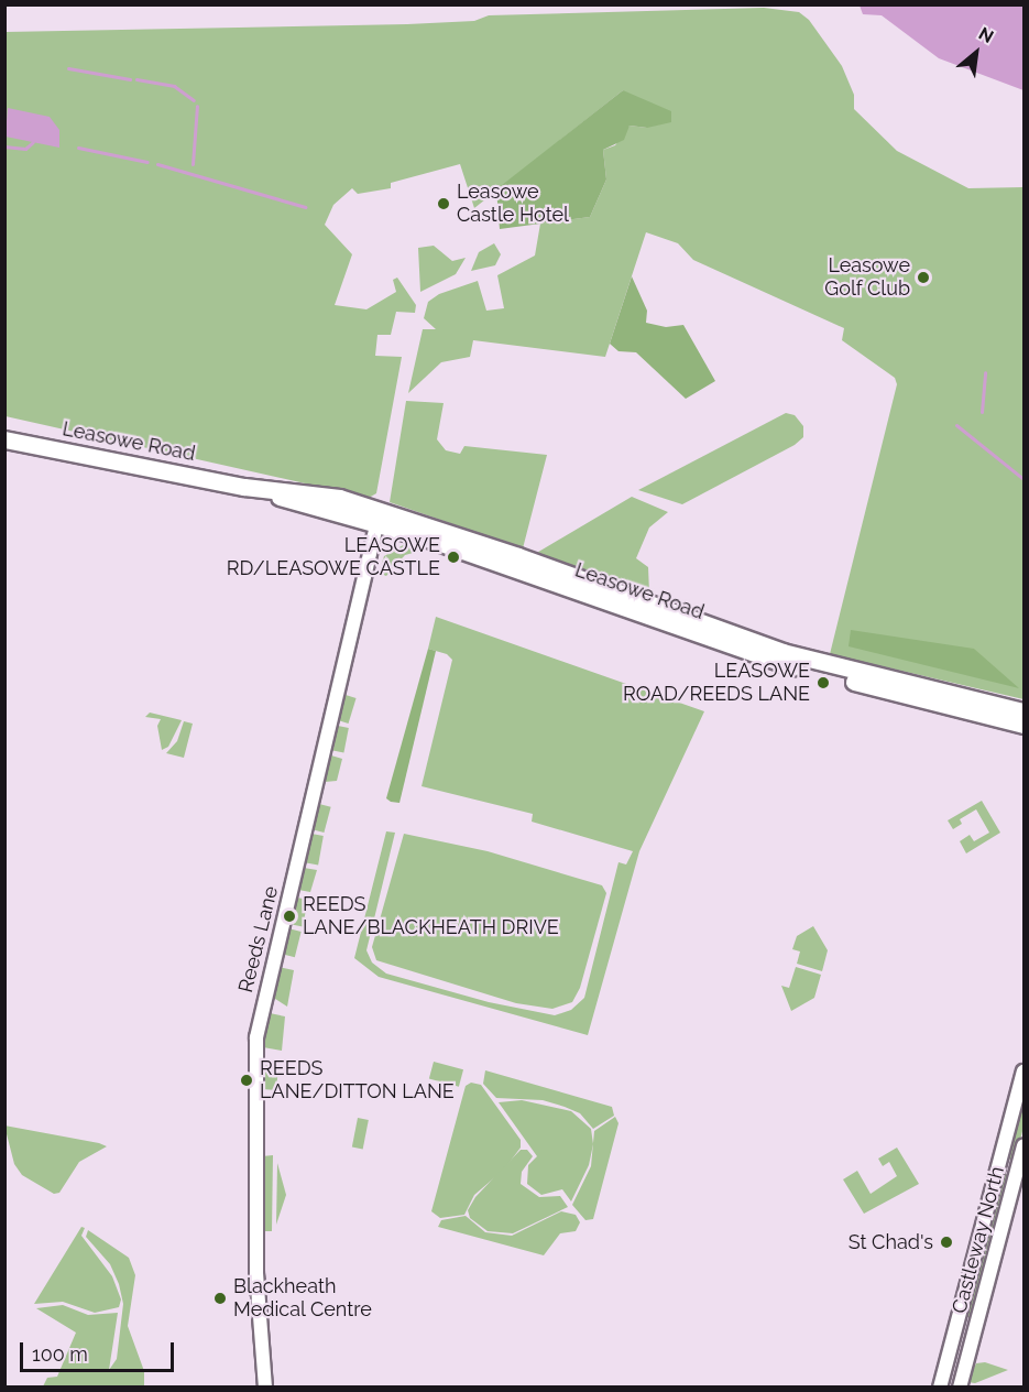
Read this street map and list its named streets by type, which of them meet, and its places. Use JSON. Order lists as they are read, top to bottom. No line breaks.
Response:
{"streets":{"main road":["Leasowe Road"],"street":["Reeds Lane","Castleway North"]},"crossings":[["Leasowe Road","Reeds Lane"]],"places":["Leasowe Castle Hotel","Leasowe Golf Club","LEASOWE RD/LEASOWE CASTLE","LEASOWE ROAD/REEDS LANE","REEDS LANE/BLACKHEATH DRIVE","REEDS LANE/DITTON LANE","St Chad's","Blackheath Medical Centre"],"scale_bar":"100 m","north":"top right"}
